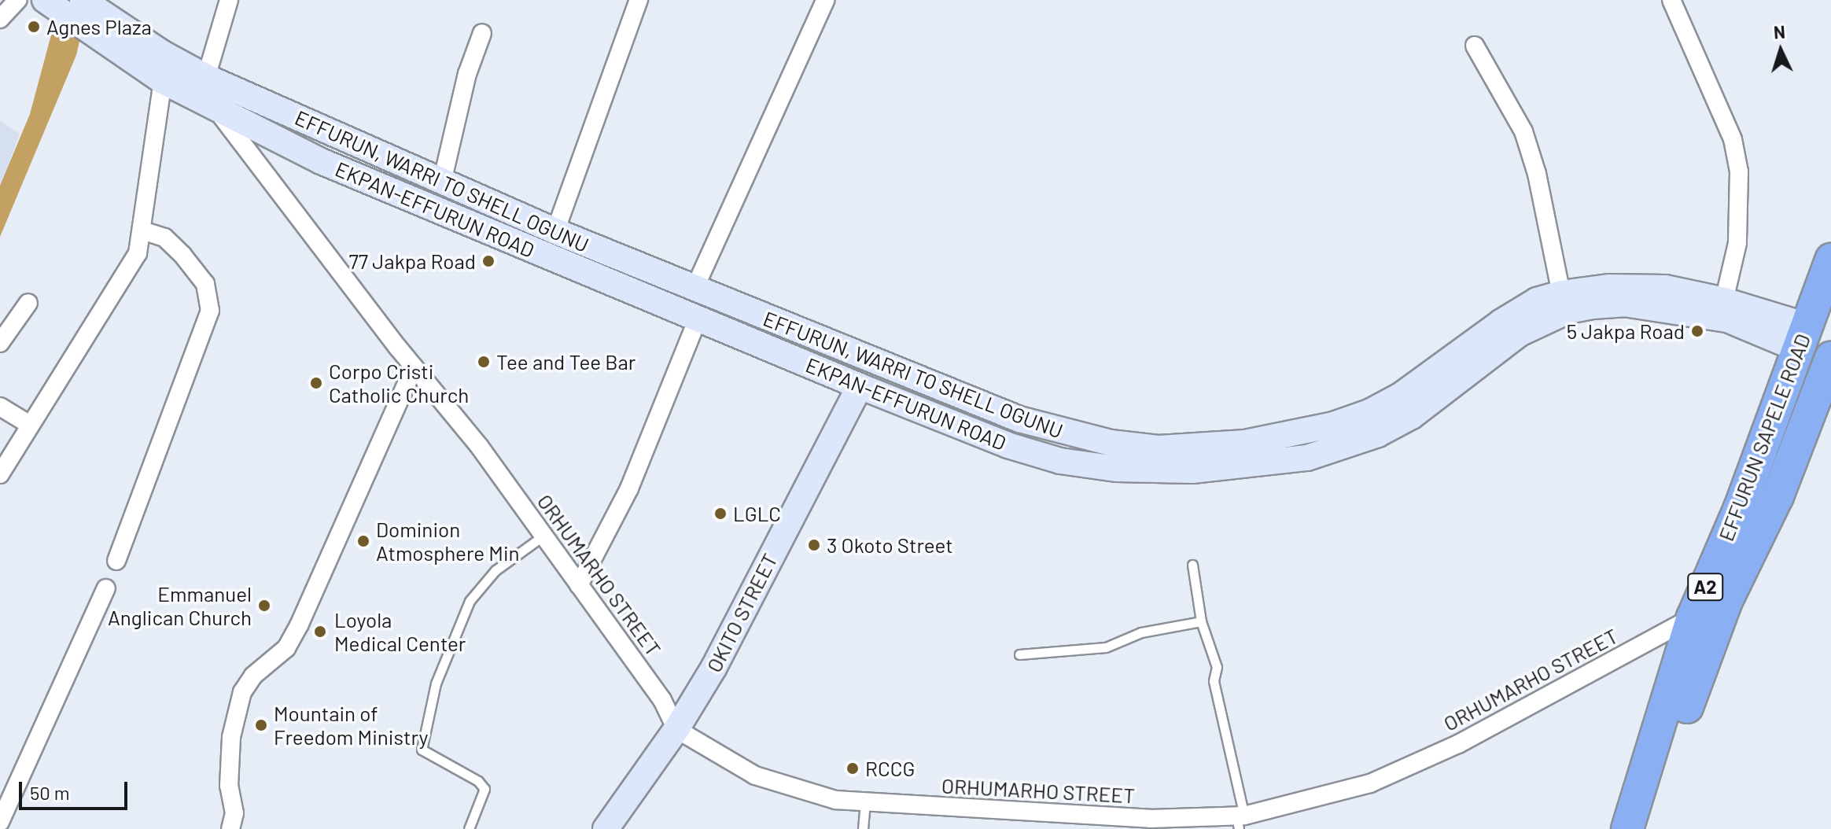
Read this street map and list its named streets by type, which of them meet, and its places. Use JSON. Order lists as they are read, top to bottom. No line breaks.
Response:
{"streets":{"highway":["EFFURUN SAPELE ROAD","A2"],"main road":["EFFURUN, WARRI TO SHELL OGUNU","EKPAN-EFFURUN ROAD","OKITO STREET"],"street":["ORHUMARHO STREET"]},"crossings":[["EFFURUN, WARRI TO SHELL OGUNU","EKPAN-EFFURUN ROAD"],["EFFURUN, WARRI TO SHELL OGUNU","EFFURUN SAPELE ROAD"],["EKPAN-EFFURUN ROAD","EFFURUN SAPELE ROAD"],["EKPAN-EFFURUN ROAD","ORHUMARHO STREET"],["EKPAN-EFFURUN ROAD","OKITO STREET"],["EFFURUN SAPELE ROAD","ORHUMARHO STREET"],["ORHUMARHO STREET","OKITO STREET"]],"places":["Agnes Plaza","77 Jakpa Road","5 Jakpa Road","Tee and Tee Bar","Corpo Cristi Catholic Church","LGLC","Dominion Atmosphere Min","3 Okoto Street","Emmanuel Anglican Church","Loyola Medical Center","Mountain of Freedom Ministry","RCCG"],"scale_bar":"50 m","north":"top"}
